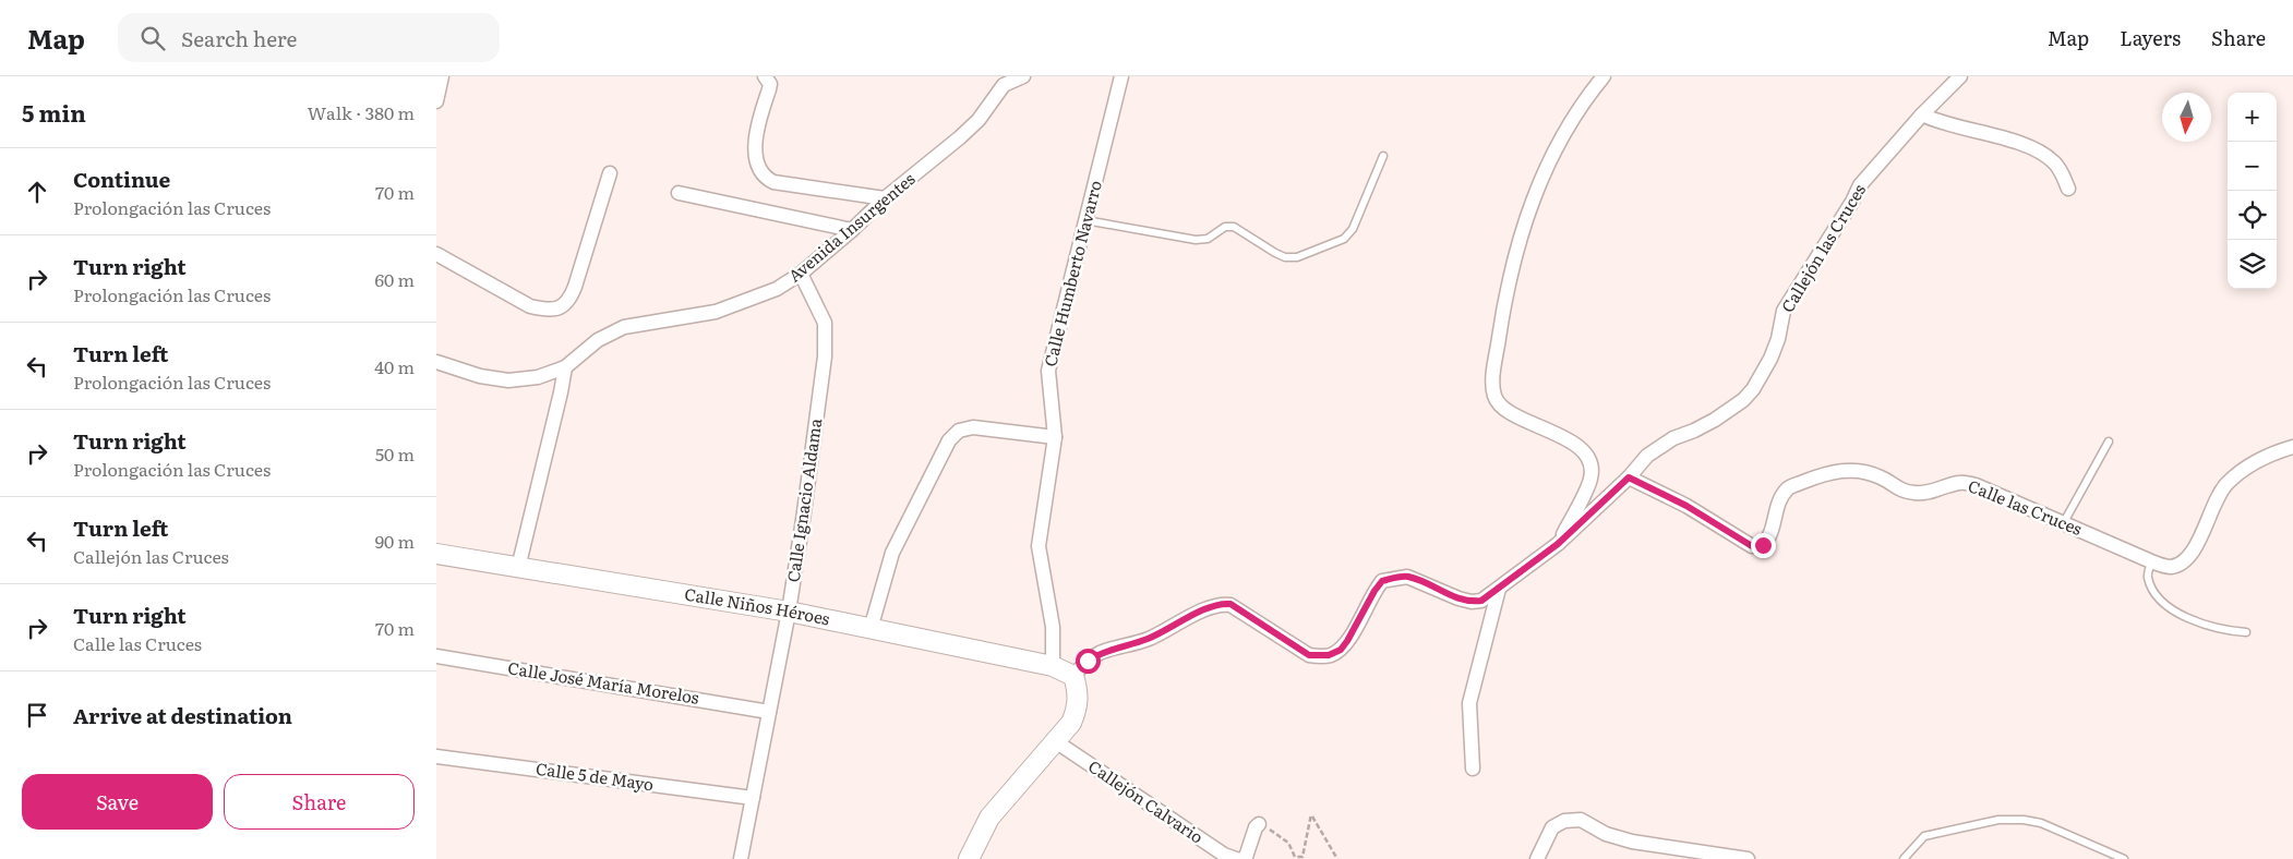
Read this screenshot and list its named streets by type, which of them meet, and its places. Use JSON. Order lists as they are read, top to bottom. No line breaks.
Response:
{"streets":{"street":["Avenida Insurgentes","Callejón las Cruces","Calle Humberto Navarro","Calle Ignacio Aldama","Calle las Cruces","Calle Niños Héroes","Calle José María Morelos","Calle 5 de Mayo","Callejón Calvario"]},"crossings":[["Avenida Insurgentes","Calle Ignacio Aldama"],["Callejón las Cruces","Calle las Cruces"],["Callejón las Cruces","Calle Niños Héroes"],["Calle Humberto Navarro","Calle Niños Héroes"],["Calle Ignacio Aldama","Calle Niños Héroes"],["Calle Ignacio Aldama","Calle José María Morelos"],["Calle Ignacio Aldama","Calle 5 de Mayo"]],"north":"bottom","page":{"header":"Map","search":"Search here","nav":["Map","Layers","Share"],"heading":["5 min","Walk · 380 m"],"map_buttons":["+","−"],"list":[["Continue","Prolongación las Cruces","70 m"],["Turn right","Prolongación las Cruces","60 m"],["Turn left","Prolongación las Cruces","40 m"],["Turn right","Prolongación las Cruces","50 m"],["Turn left","Callejón las Cruces","90 m"],["Turn right","Calle las Cruces","70 m"],"Arrive at destination"],"buttons":["Save","Share"]}}
